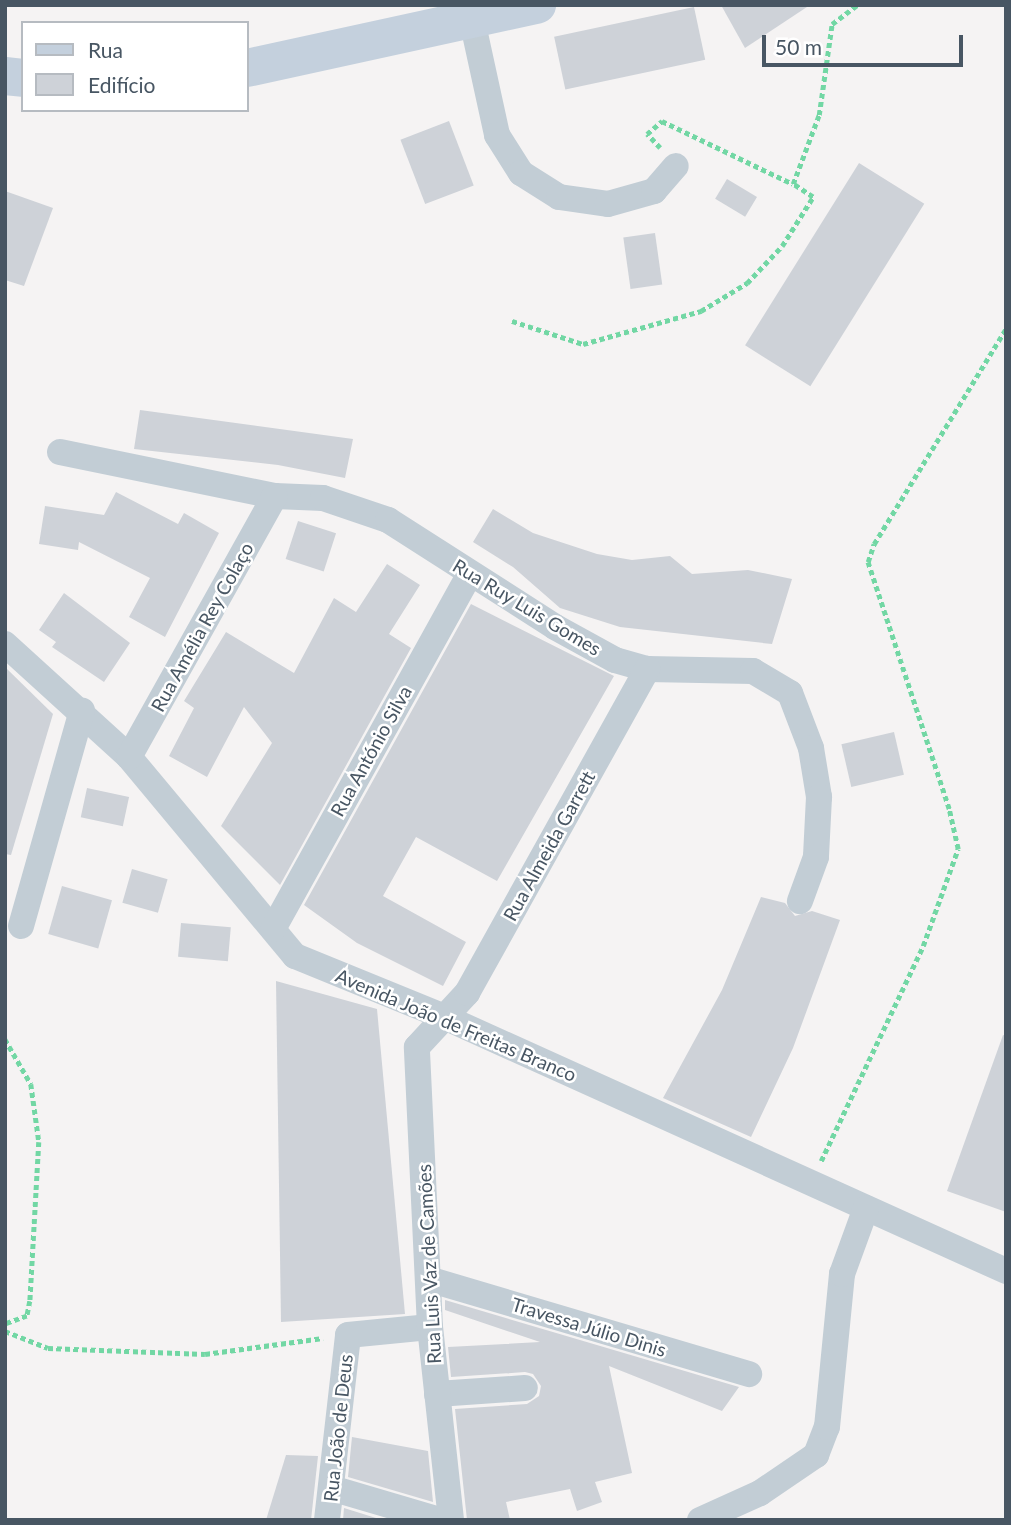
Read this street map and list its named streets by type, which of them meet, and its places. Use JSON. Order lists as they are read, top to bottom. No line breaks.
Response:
{"streets":{"street":["Rua Ruy Luis Gomes","Rua Amélia Rey Colaço","Rua António Silva","Rua Almeida Garrett","Avenida João de Freitas Branco","Rua Luis Vaz de Camões","Travessa Júlio Dinis","Rua João de Deus"]},"crossings":[["Rua Ruy Luis Gomes","Rua Amélia Rey Colaço"],["Rua Ruy Luis Gomes","Rua António Silva"],["Rua Ruy Luis Gomes","Rua Almeida Garrett"],["Rua Amélia Rey Colaço","Avenida João de Freitas Branco"],["Rua António Silva","Avenida João de Freitas Branco"],["Rua Almeida Garrett","Avenida João de Freitas Branco"],["Rua Almeida Garrett","Rua Luis Vaz de Camões"],["Avenida João de Freitas Branco","Rua Luis Vaz de Camões"],["Rua Luis Vaz de Camões","Travessa Júlio Dinis"],["Rua Luis Vaz de Camões","Rua João de Deus"]],"legend":["Rua","Edifício"],"scale_bar":"50 m"}
